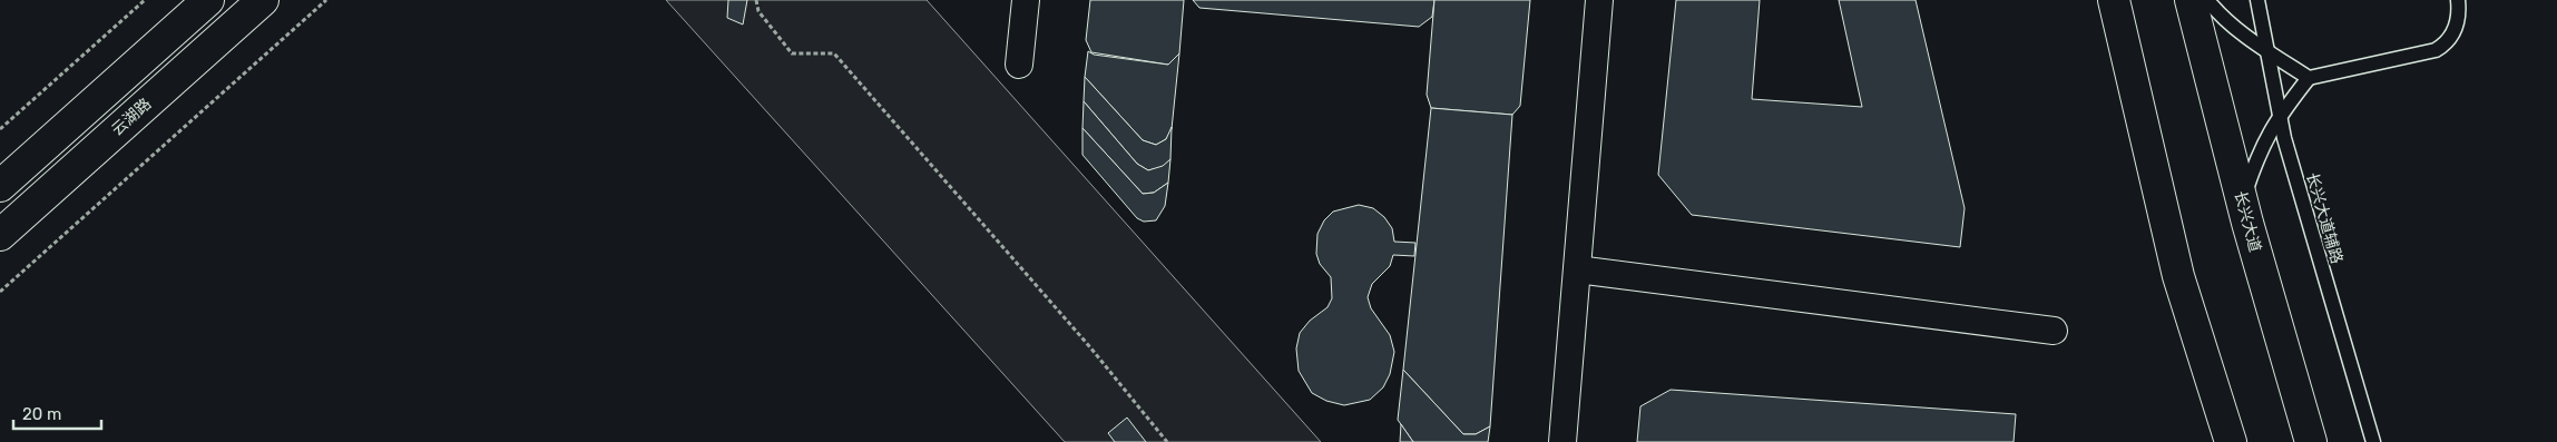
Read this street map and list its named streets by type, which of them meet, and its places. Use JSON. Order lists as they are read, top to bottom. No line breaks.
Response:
{"streets":{"main road":["云湖路","长兴大道"],"lane":["长兴大道辅路"]},"scale_bar":"20 m"}
